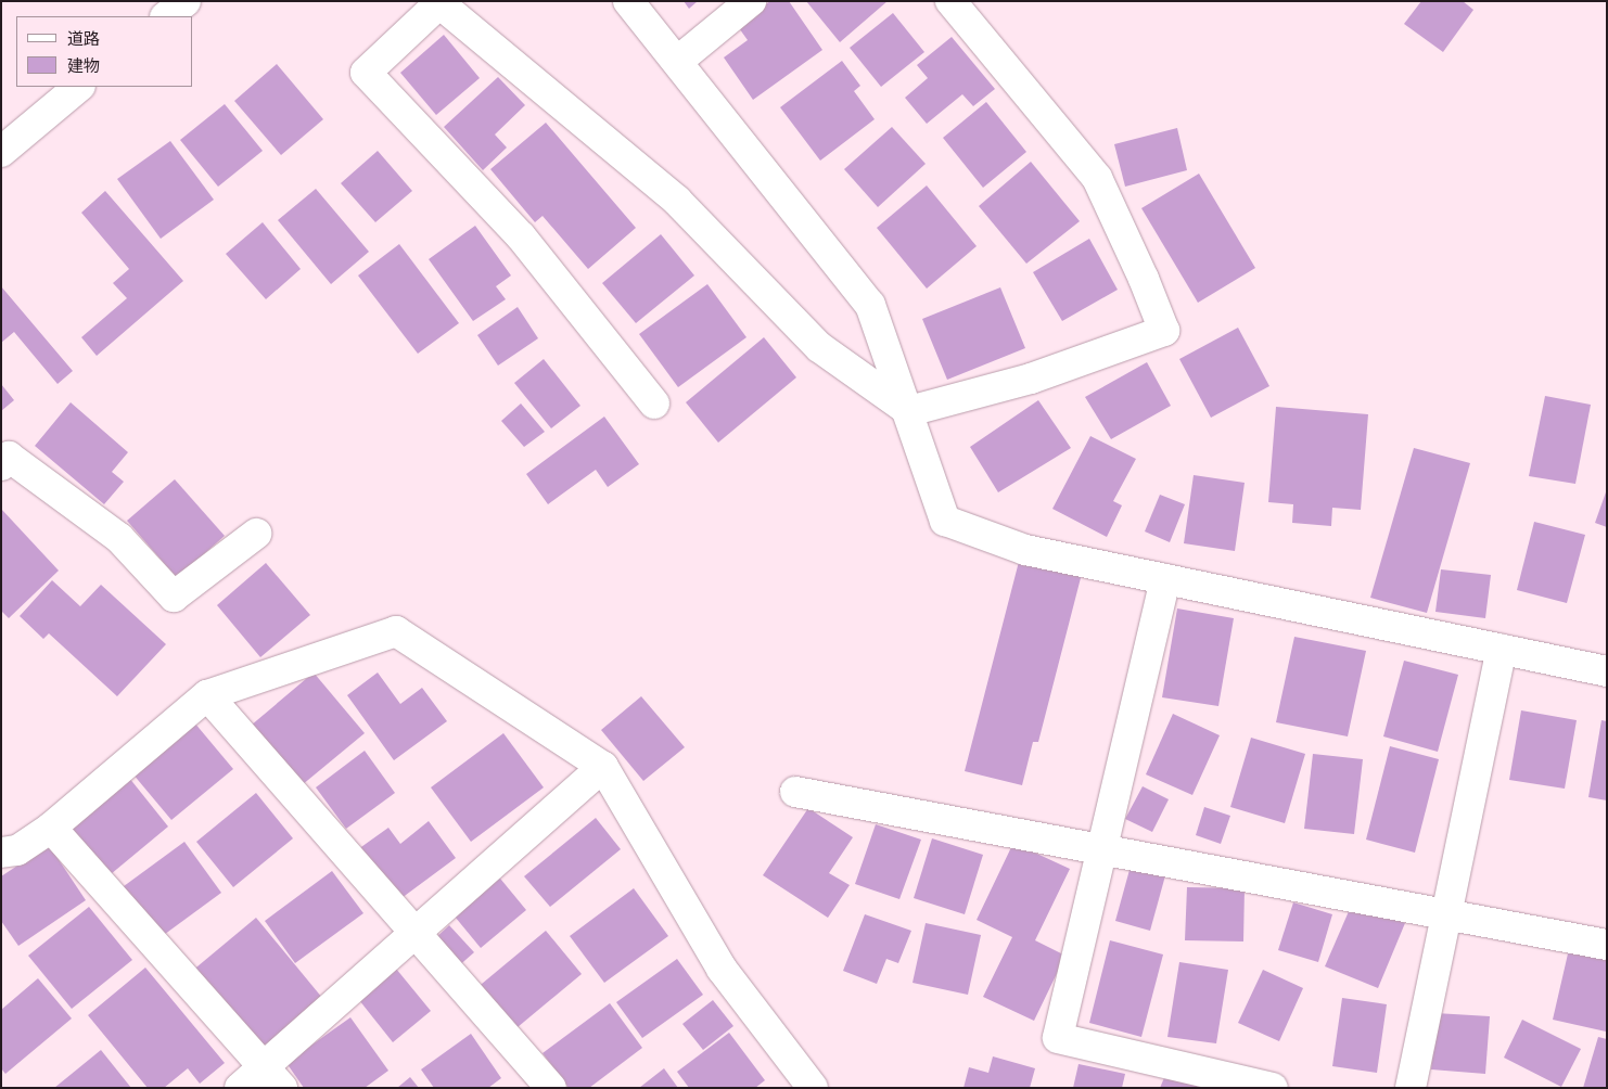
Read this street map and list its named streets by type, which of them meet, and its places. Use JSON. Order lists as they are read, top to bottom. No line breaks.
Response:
{"legend":["道路","建物"]}
